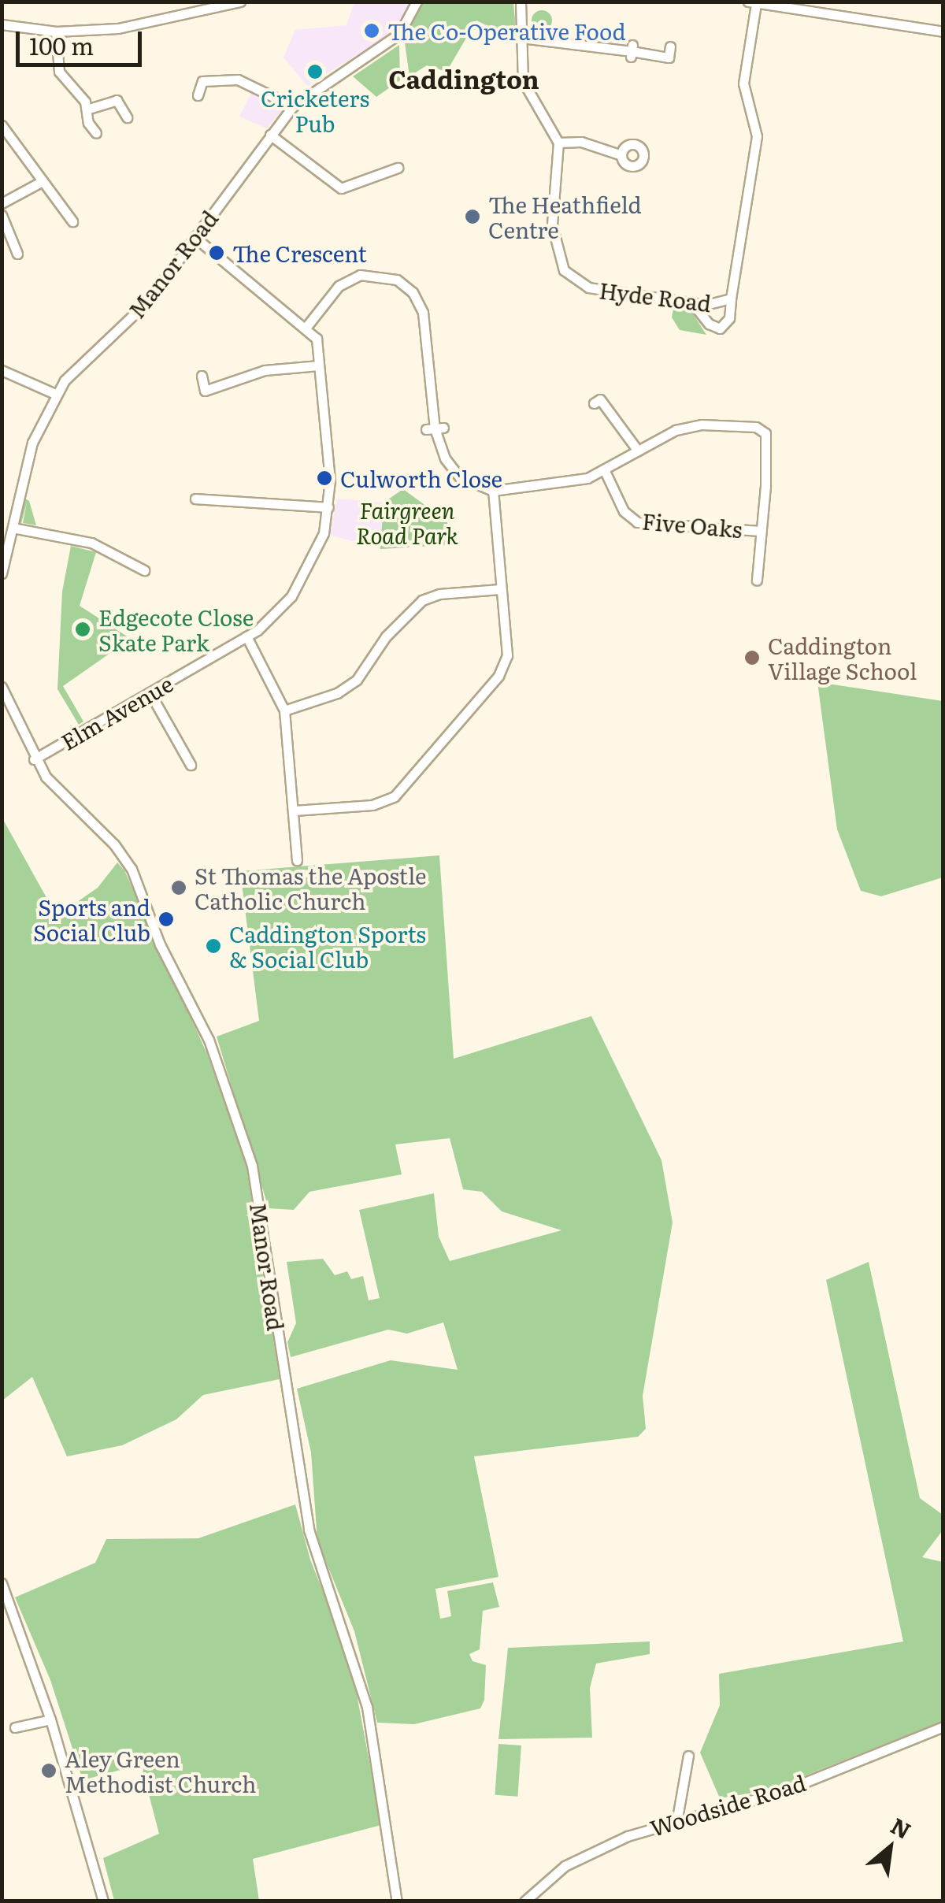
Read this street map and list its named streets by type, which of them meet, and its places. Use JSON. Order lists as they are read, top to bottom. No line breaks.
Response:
{"streets":{"street":["Manor Road","Hyde Road","Five Oaks","Elm Avenue","Woodside Road"]},"crossings":[["Manor Road","Elm Avenue"]],"districts":["Caddington"],"parks":["Fairgreen Road Park"],"places":["The Co-Operative Food","Cricketers Pub","The Heathfield Centre","The Crescent","Culworth Close","Edgecote Close Skate Park","Caddington Village School","St Thomas the Apostle Catholic Church","Sports and Social Club","Caddington Sports & Social Club","Aley Green Methodist Church"],"scale_bar":"100 m","north":"top right"}
